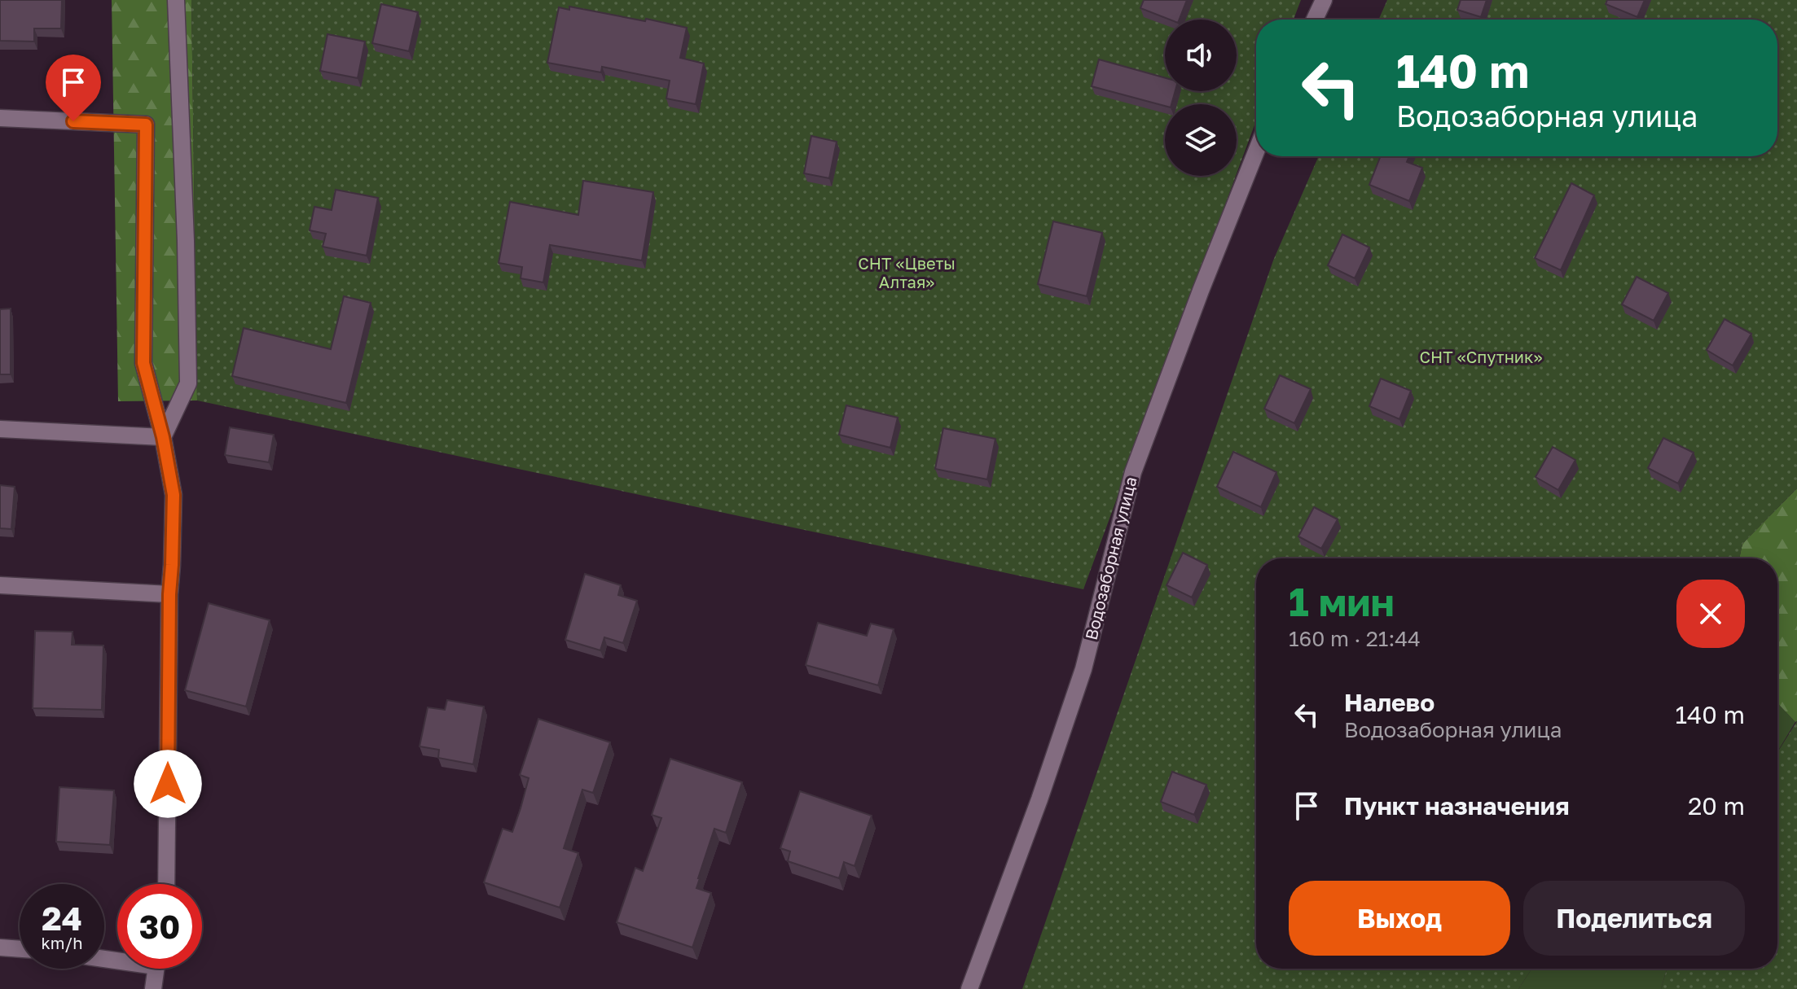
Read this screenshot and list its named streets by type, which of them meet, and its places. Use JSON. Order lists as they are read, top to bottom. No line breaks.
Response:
{"streets":{"street":["Водозаборная улица"]},"parks":["СНТ «Цветы Алтая»","СНТ «Спутник»"],"page":{"turn":["140 m","Водозаборная улица"],"heading":["1 мин","160 m · 21:44"],"list":[{"name":"Налево","note":"Водозаборная улица","value":"140 m"},{"name":"Пункт назначения","value":"20 m"}],"buttons":["Выход","Поделиться"],"speed":"24 km/h","limit":"30"}}
